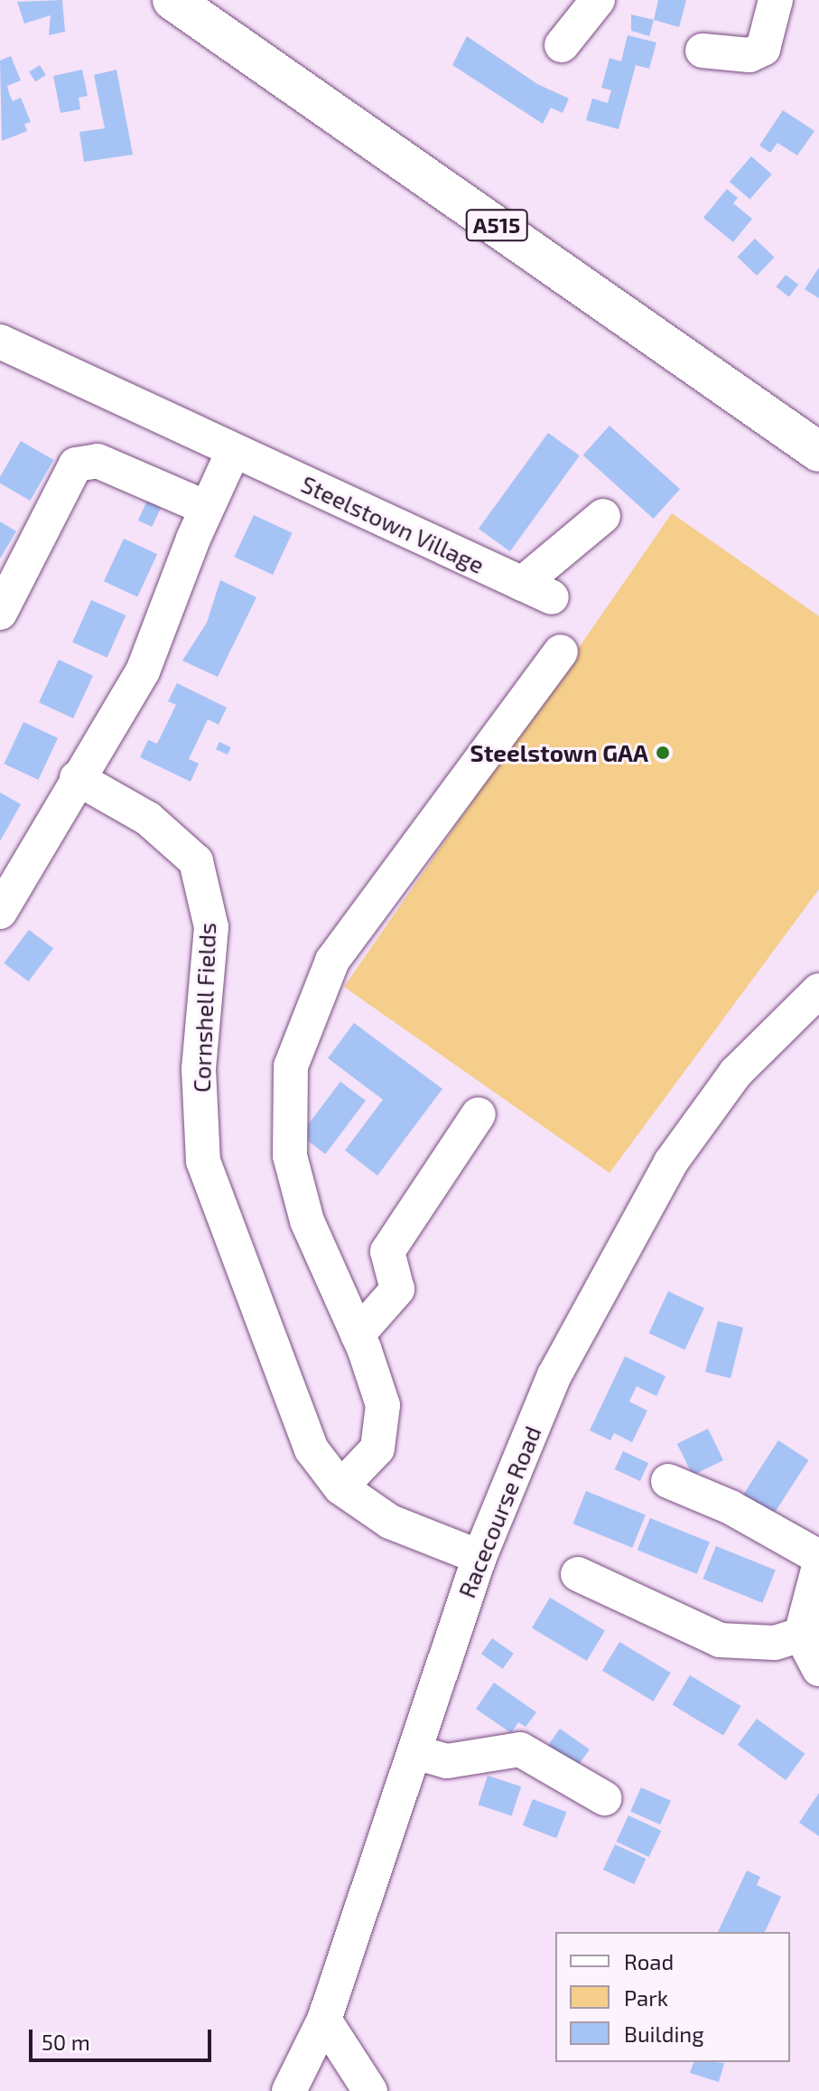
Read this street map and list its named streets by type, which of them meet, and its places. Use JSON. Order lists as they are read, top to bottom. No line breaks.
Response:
{"streets":{"highway":["A515"],"street":["Steelstown Village","Cornshell Fields","Racecourse Road"]},"crossings":[["Cornshell Fields","Racecourse Road"]],"places":["Steelstown GAA"],"legend":["Road","Park","Building"],"scale_bar":"50 m"}
